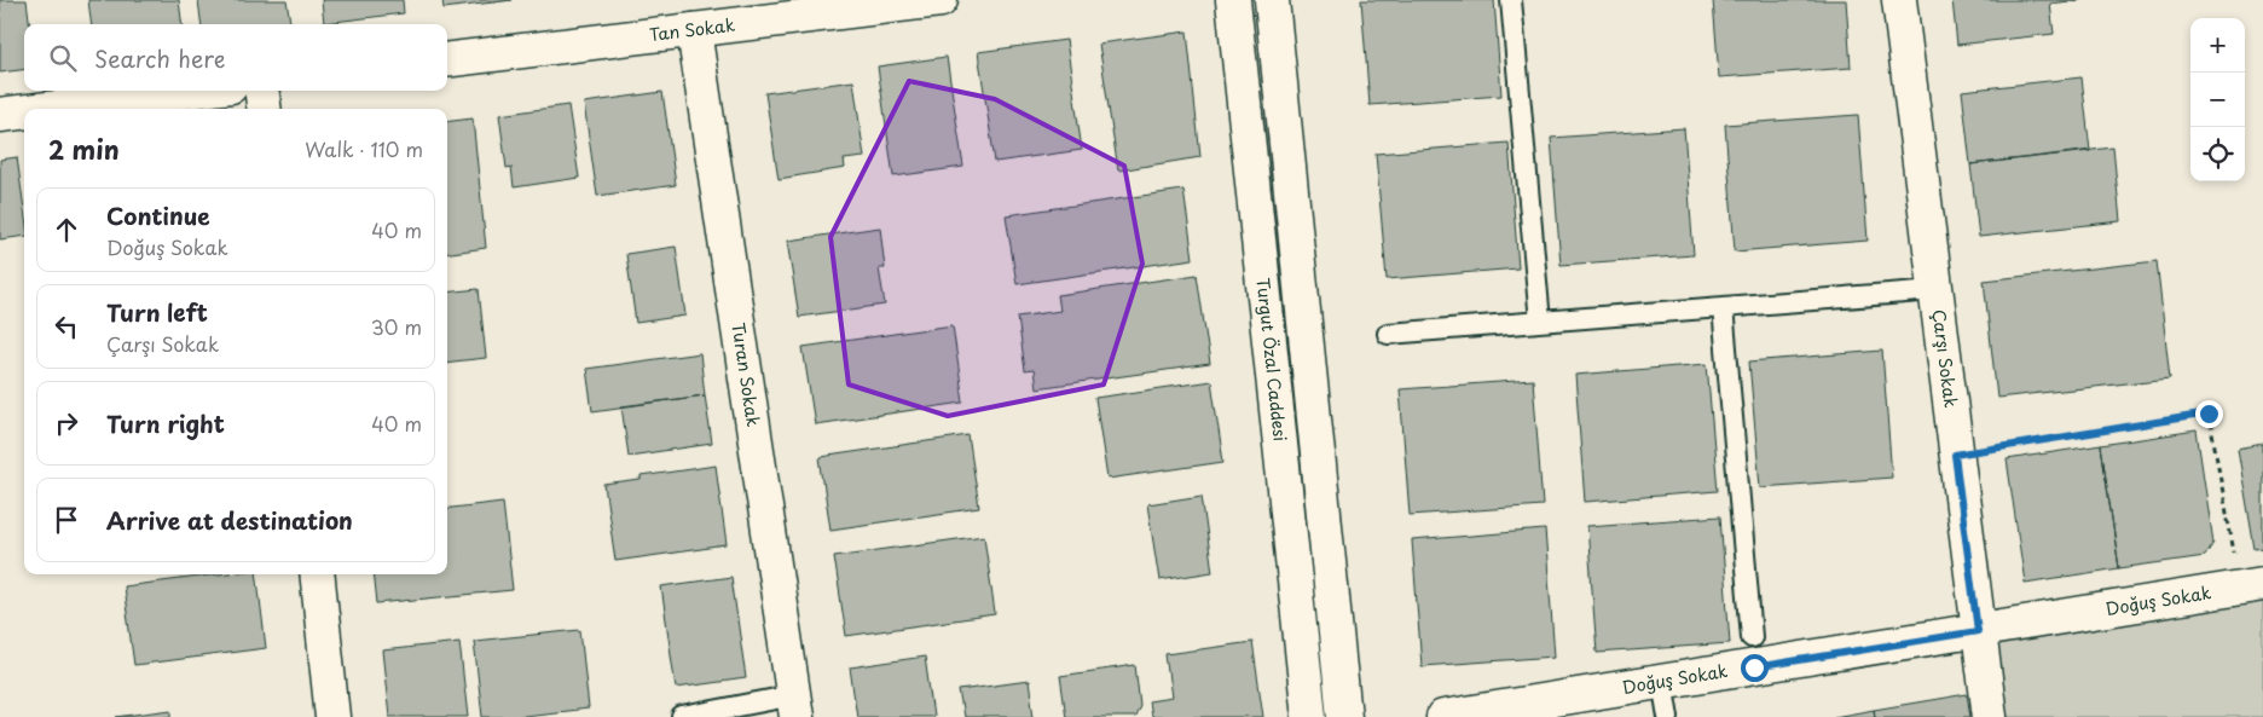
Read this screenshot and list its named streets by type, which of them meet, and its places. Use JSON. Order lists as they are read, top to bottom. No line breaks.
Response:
{"streets":{"street":["Tan Sokak","Turgut Özal Caddesi","Çarşı Sokak","Turan Sokak","Doğuş Sokak"]},"crossings":[["Tan Sokak","Turan Sokak"],["Çarşı Sokak","Doğuş Sokak"]],"page":{"map_buttons":["+","−"],"search":"Search here","heading":["2 min","Walk · 110 m"],"list":[["Continue","Doğuş Sokak","40 m"],["Turn left","Çarşı Sokak","30 m"],["Turn right","40 m"],"Arrive at destination"]}}
